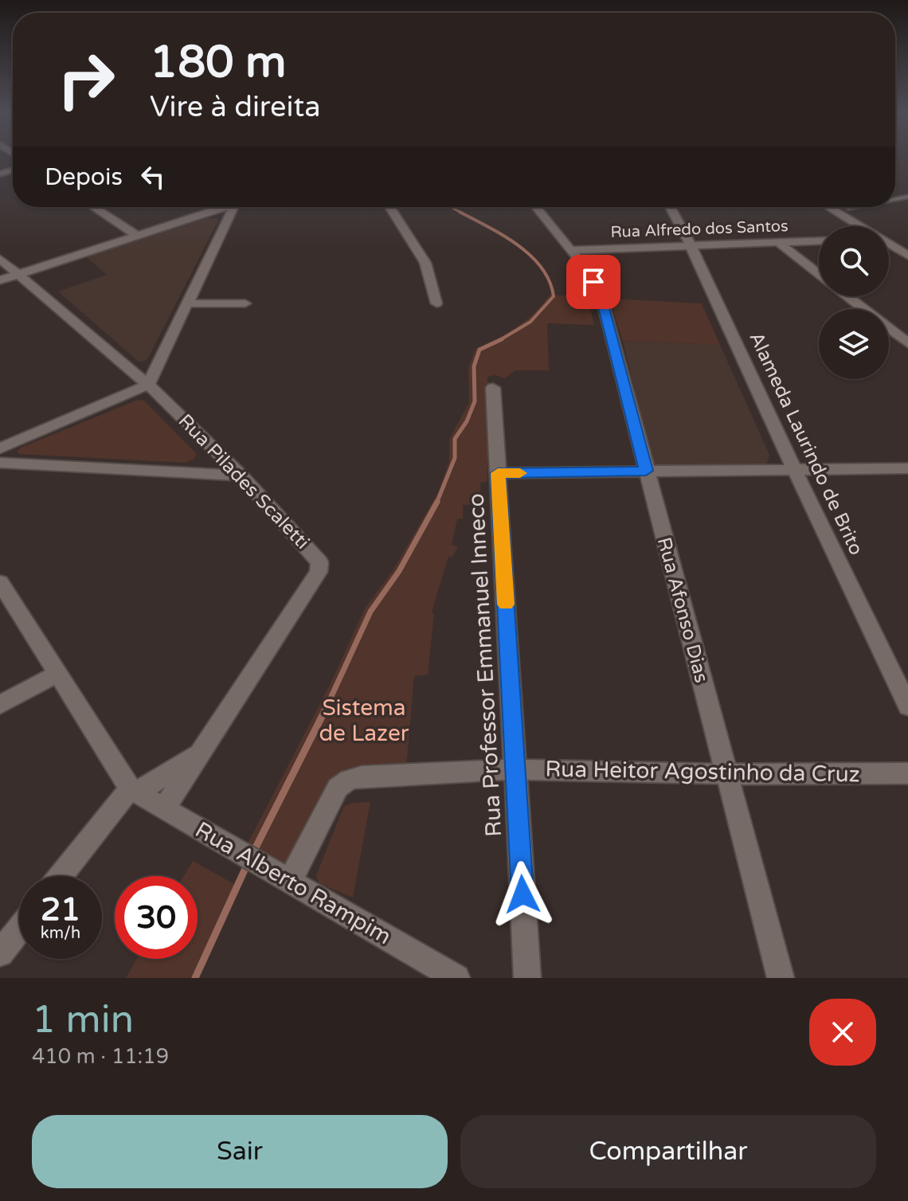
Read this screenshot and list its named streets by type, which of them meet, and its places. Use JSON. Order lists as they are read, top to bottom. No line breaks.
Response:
{"streets":{"street":["Rua Alfredo dos Santos","Alameda Laurindo de Brito","Rua Pilades Scaletti","Rua Afonso Dias","Rua Professor Emmanuel Inneco","Rua Heitor Agostinho da Cruz","Rua Alberto Rampim"]},"crossings":[["Rua Alfredo dos Santos","Alameda Laurindo de Brito"],["Rua Alfredo dos Santos","Rua Afonso Dias"],["Rua Pilades Scaletti","Rua Alberto Rampim"],["Rua Afonso Dias","Rua Heitor Agostinho da Cruz"],["Rua Professor Emmanuel Inneco","Rua Heitor Agostinho da Cruz"],["Rua Heitor Agostinho da Cruz","Rua Alberto Rampim"]],"parks":["Sistema de Lazer"],"page":{"turn":["180 m","Vire à direita"],"then":"Depois","speed":"21 km/h","limit":"30","heading":["1 min","410 m · 11:19"],"buttons":["Sair","Compartilhar"]}}
